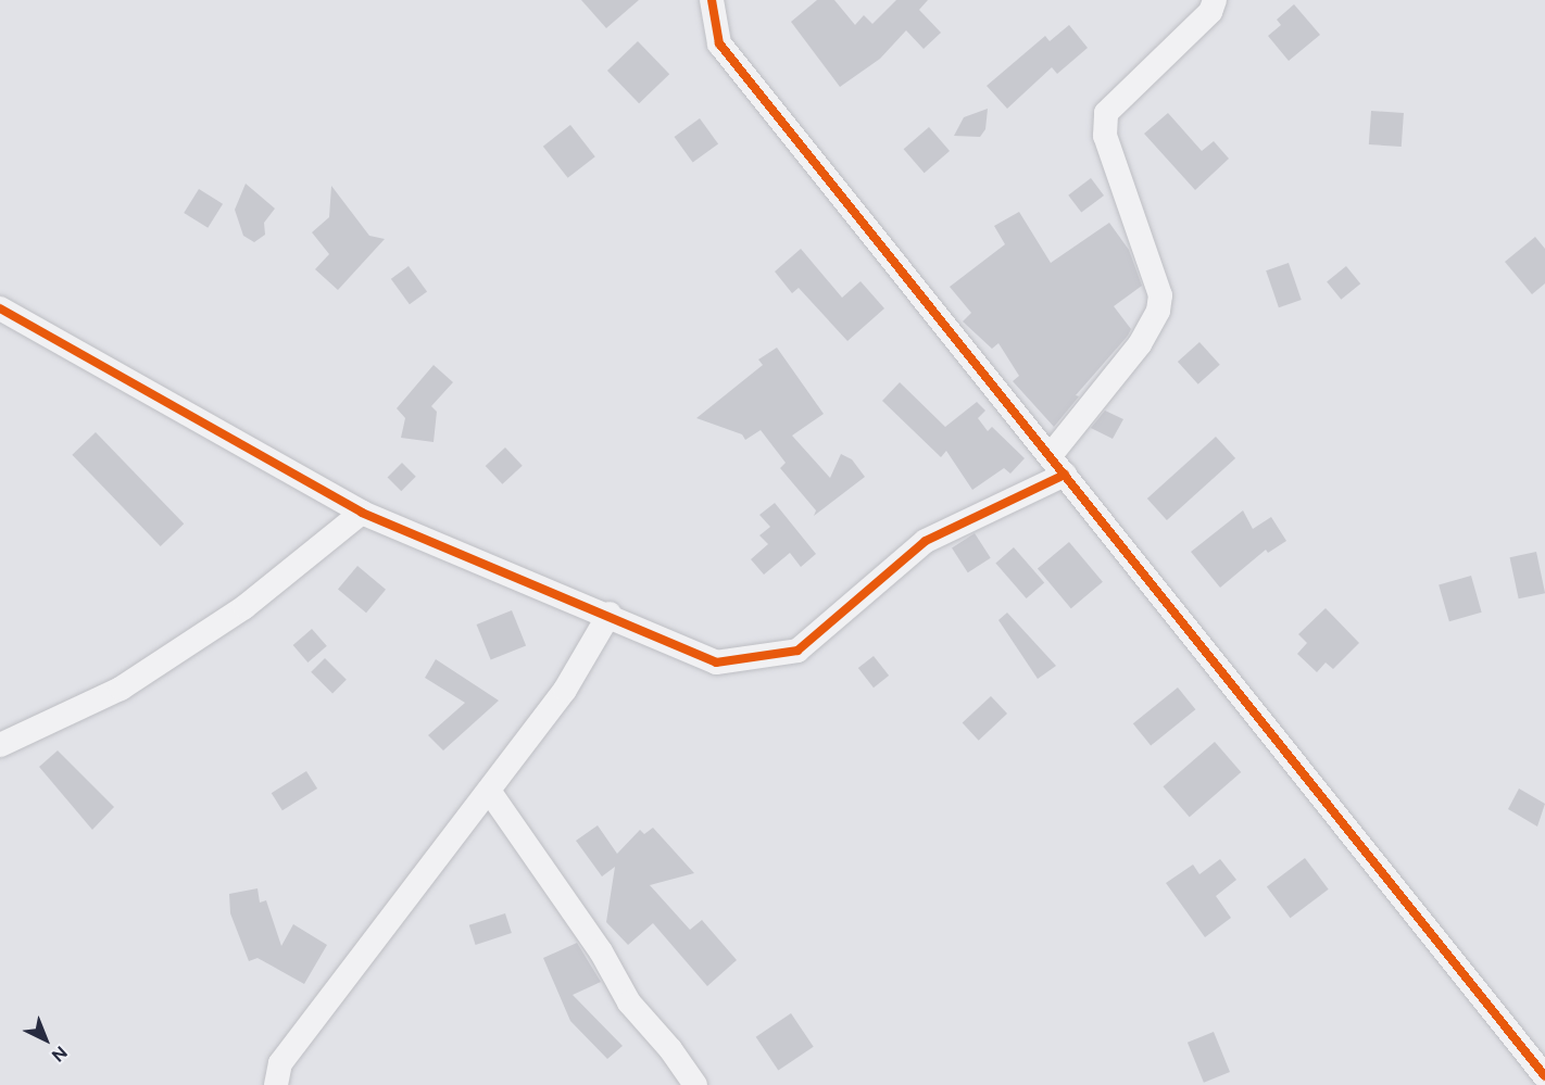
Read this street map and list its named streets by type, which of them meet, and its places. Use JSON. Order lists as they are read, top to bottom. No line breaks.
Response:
{"north":"bottom right"}
